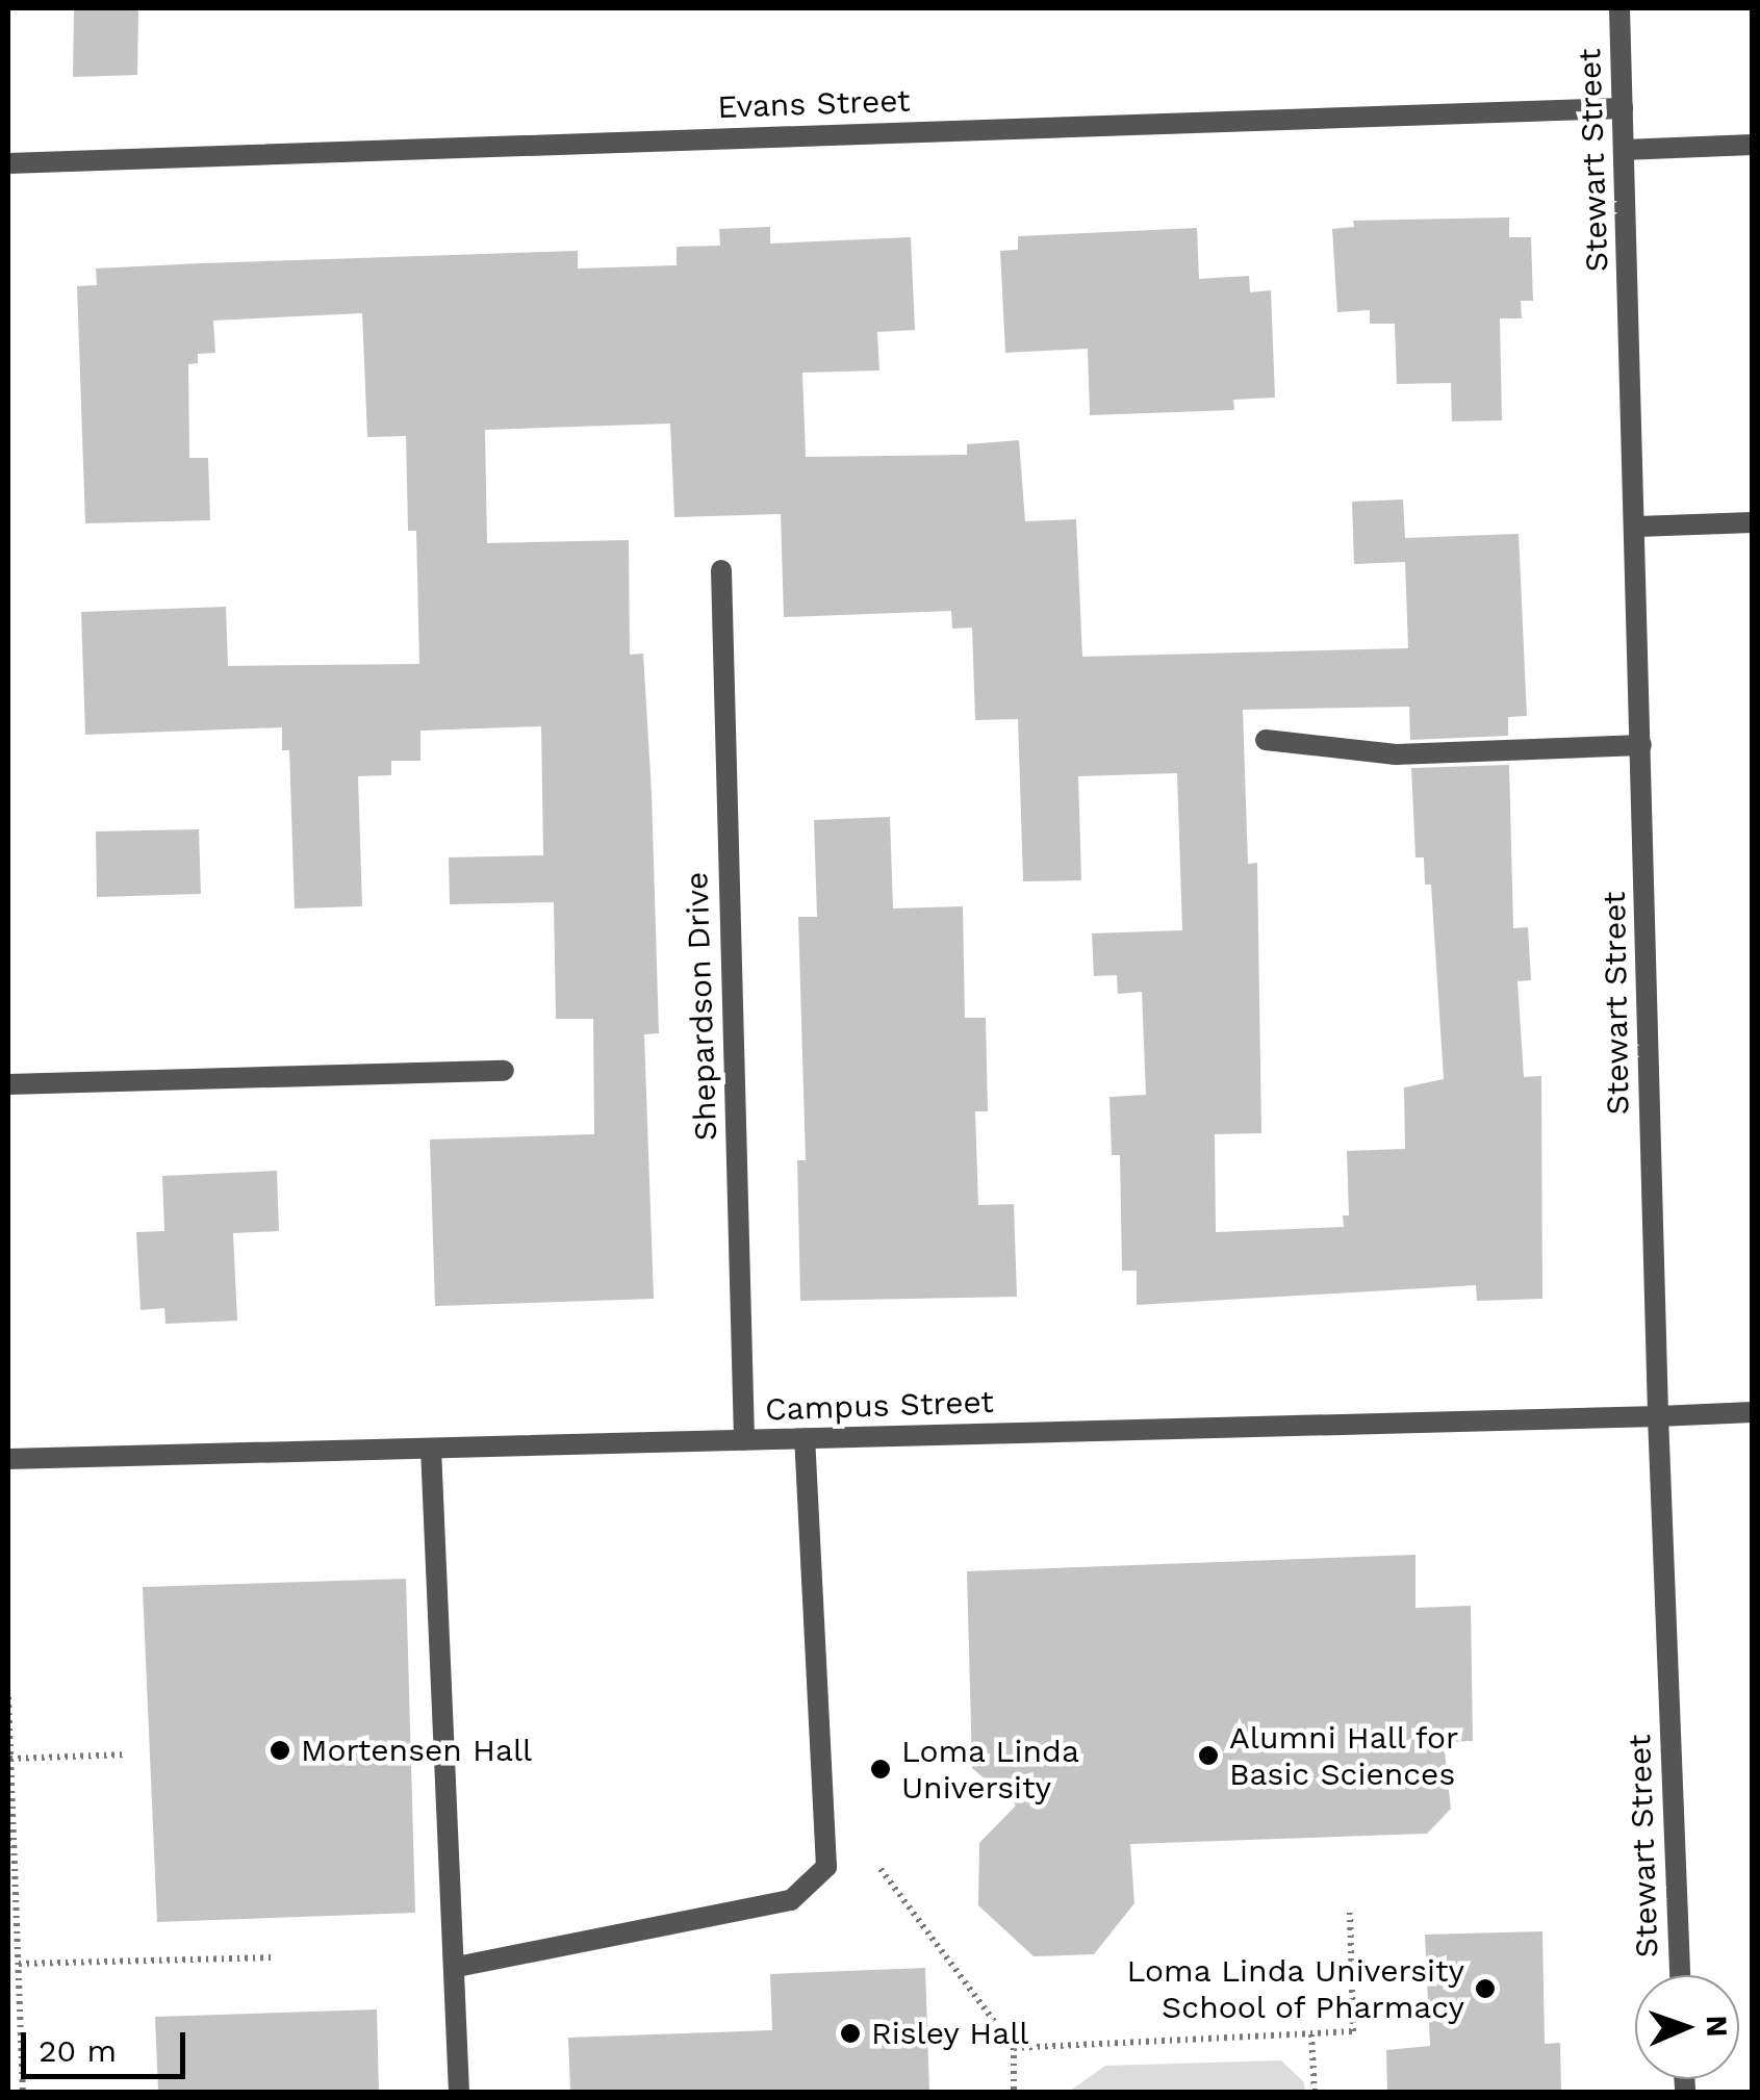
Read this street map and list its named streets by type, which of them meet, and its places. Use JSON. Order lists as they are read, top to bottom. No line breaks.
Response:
{"streets":{"street":["Evans Street","Stewart Street","Shepardson Drive","Campus Street"]},"crossings":[["Evans Street","Stewart Street"],["Stewart Street","Campus Street"],["Shepardson Drive","Campus Street"]],"places":["Mortensen Hall","Alumni Hall for Basic Sciences","Loma Linda University","Loma Linda University School of Pharmacy","Risley Hall"],"scale_bar":"20 m","north":"right"}
